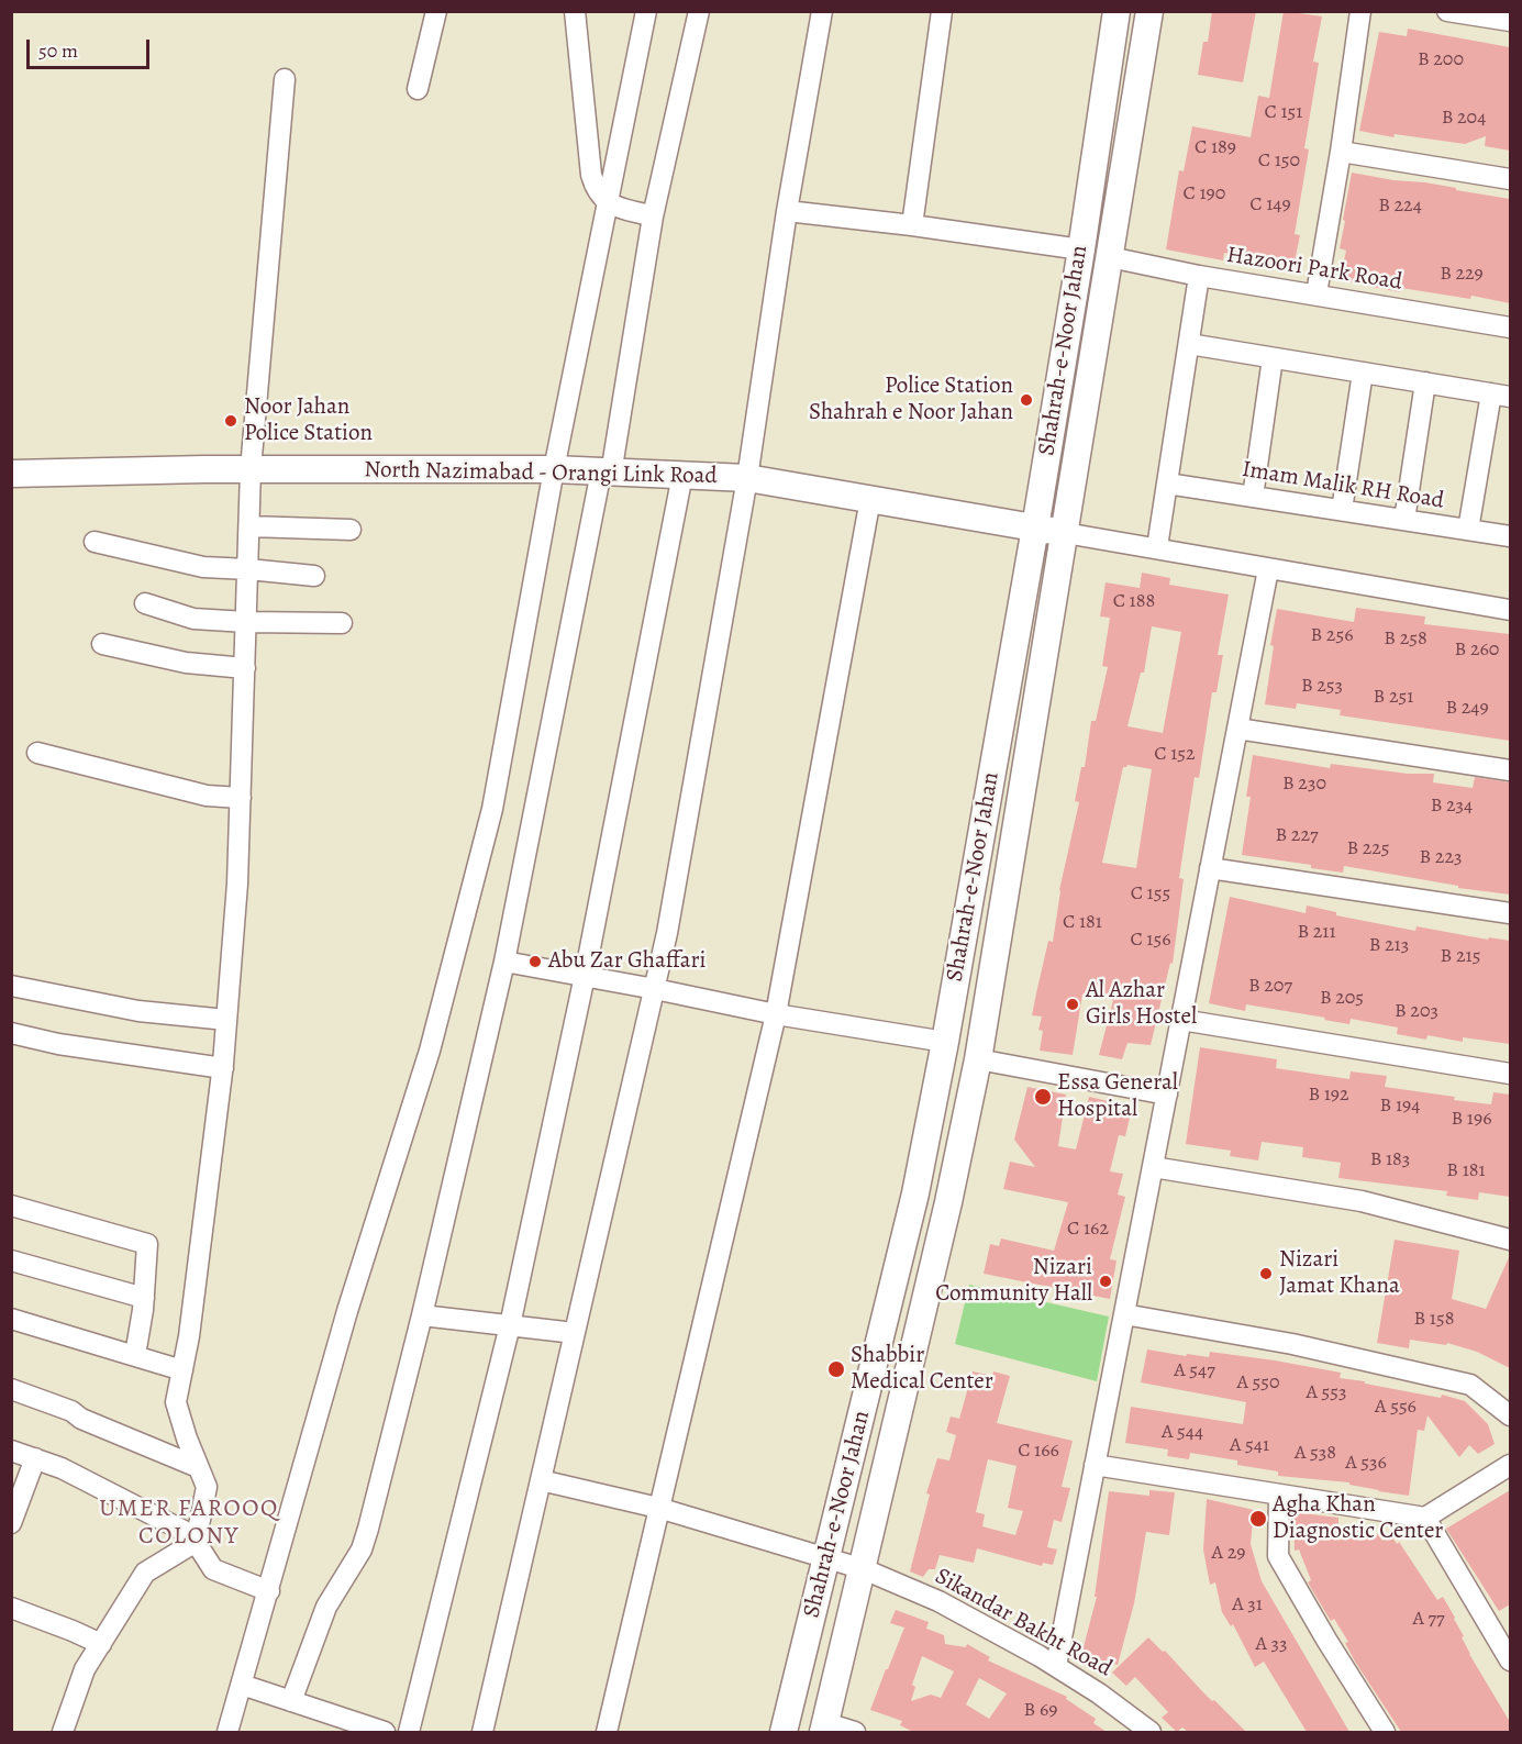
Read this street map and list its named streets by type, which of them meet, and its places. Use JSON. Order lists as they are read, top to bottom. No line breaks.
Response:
{"streets":{"main road":["Shahrah-e-Noor Jahan","North Nazimabad - Orangi Link Road"],"street":["Hazoori Park Road","Imam Malik RH Road","Sikandar Bakht Road"]},"crossings":[["Hazoori Park Road","Shahrah-e-Noor Jahan"],["Shahrah-e-Noor Jahan","North Nazimabad - Orangi Link Road"],["Shahrah-e-Noor Jahan","Sikandar Bakht Road"]],"districts":["UMER FAROOQ COLONY"],"places":["Police Station Shahrah e Noor Jahan","Noor Jahan Police Station","Abu Zar Ghaffari","Al Azhar Girls Hostel","Essa General Hospital","Nizari Jamat Khana","Nizari Community Hall","Shabbir Medical Center","Agha Khan Diagnostic Center"],"house_numbers":["B 200","C 151","B 204","C 189","C 150","C 190","C 149","B 224","B 229","C 188","B 256","B 258","B 260","B 253","B 251","B 249","C 152","B 230","B 234","B 227","B 225","B 223","C 155","C 181","B 211","C 156","B 213","B 215","B 207","B 205","B 203","B 192","B 194","B 196","B 183","B 181","C 162","B 158","A 547","A 550","A 553","A 556","A 544","A 541","C 166","A 538","A 536","A 29","A 31","A 77","A 33","B 69"],"scale_bar":"50 m"}
